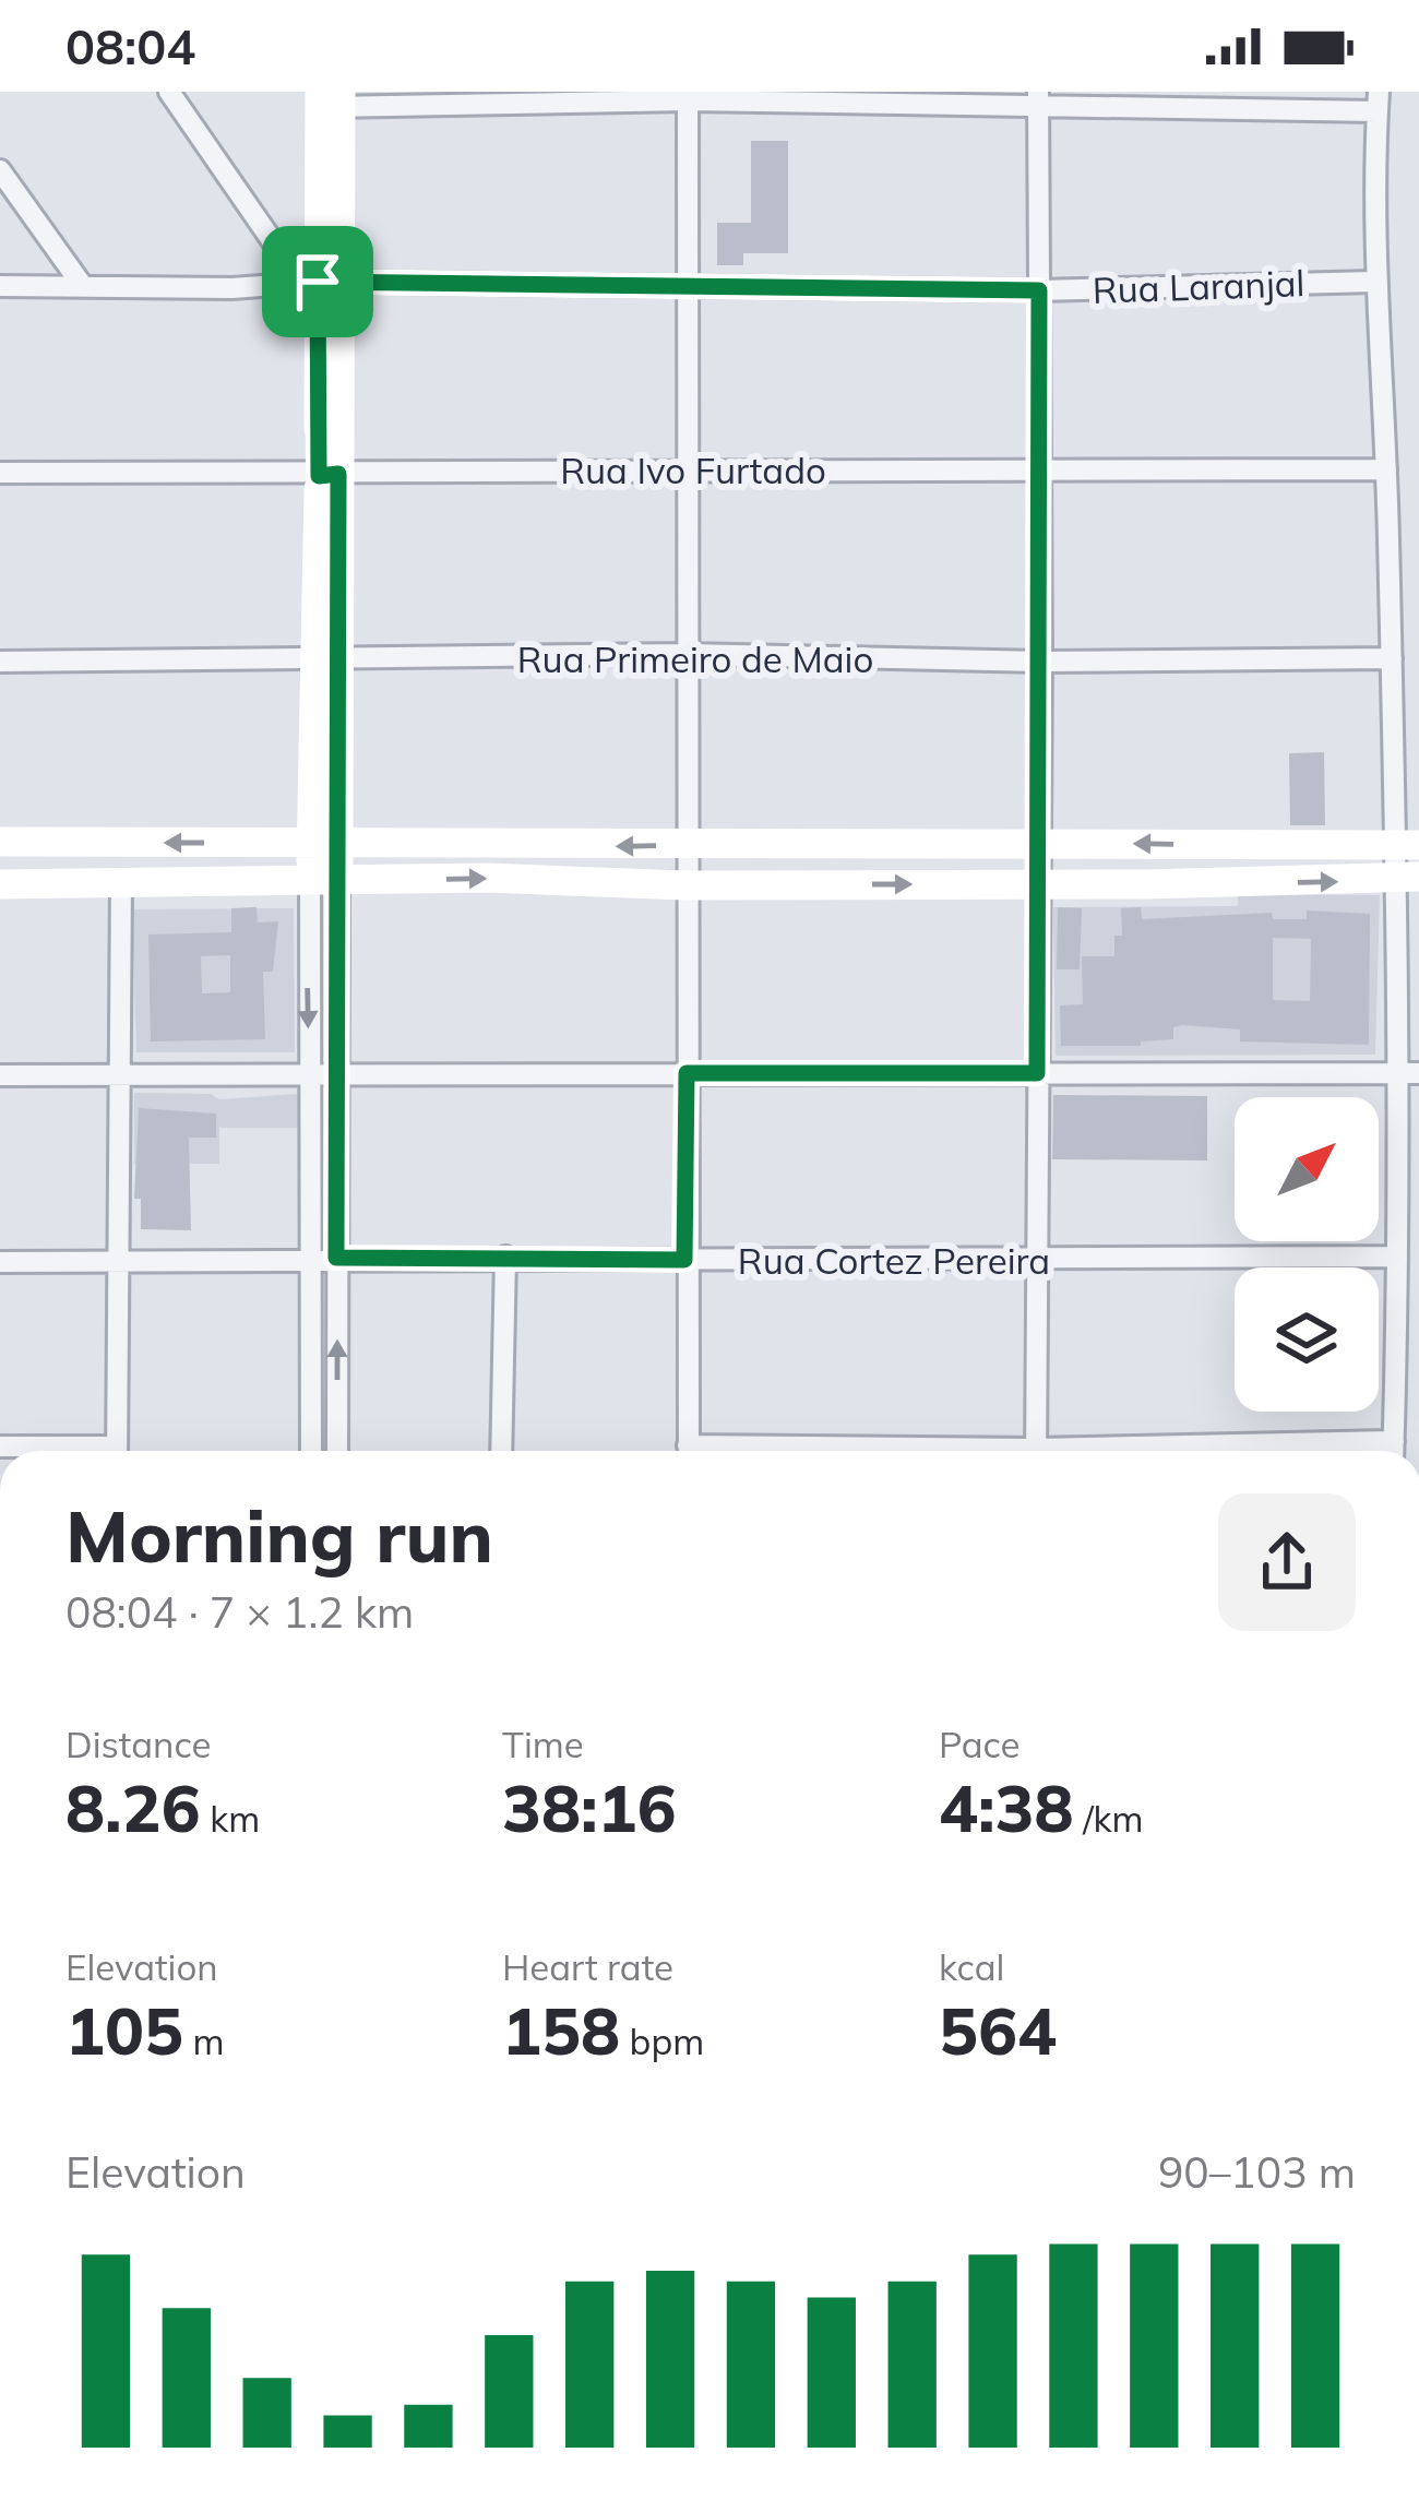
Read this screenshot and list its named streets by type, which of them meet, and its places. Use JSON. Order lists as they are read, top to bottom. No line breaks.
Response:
{"streets":{"street":["Rua Laranjal","Rua Ivo Furtado","Rua Primeiro de Maio","Rua Cortez Pereira"]},"north":"top right","page":{"status":"08:04","heading":["Morning run","08:04 · 7 × 1.2 km"],"stats":[["Distance","8.26 km"],["Time","38:16"],["Pace","4:38 /km"],["Elevation","105 m"],["Heart rate","158 bpm"],["kcal","564"]],"chart":["Elevation","90–103 m"]}}
